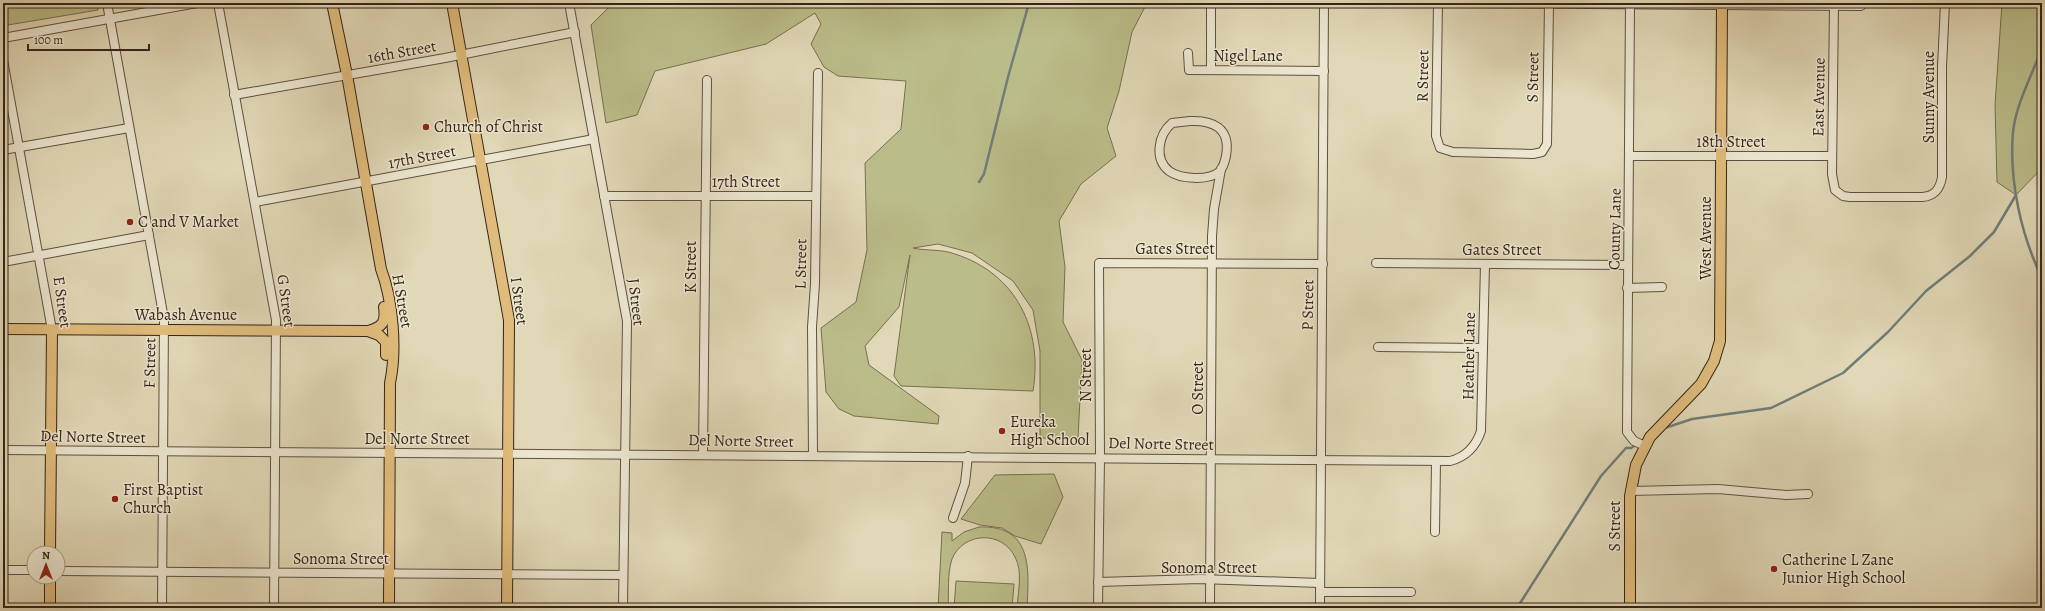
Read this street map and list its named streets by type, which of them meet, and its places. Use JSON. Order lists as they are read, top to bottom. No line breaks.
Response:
{"streets":{"main road":["S Street","West Avenue","H Street","I Street","E Street","Wabash Avenue"],"street":["16th Street","Nigel Lane","R Street","East Avenue","Sunny Avenue","18th Street","17th Street","County Lane","Gates Street","L Street","K Street","G Street","J Street","P Street","Heather Lane","F Street","N Street","O Street","Del Norte Street","Sonoma Street"]},"crossings":[["16th Street","G Street"],["16th Street","H Street"],["16th Street","I Street"],["16th Street","J Street"],["Nigel Lane","P Street"],["R Street","S Street"],["S Street","County Lane"],["S Street","West Avenue"],["East Avenue","Sunny Avenue"],["East Avenue","18th Street"],["18th Street","County Lane"],["18th Street","West Avenue"],["17th Street","L Street"],["17th Street","K Street"],["17th Street","G Street"],["17th Street","H Street"],["17th Street","I Street"],["17th Street","J Street"],["County Lane","West Avenue"],["County Lane","Gates Street"],["Gates Street","P Street"],["Gates Street","Heather Lane"],["Gates Street","N Street"],["Gates Street","O Street"],["L Street","Del Norte Street"],["K Street","Del Norte Street"],["G Street","Wabash Avenue"],["G Street","Del Norte Street"],["G Street","Sonoma Street"],["H Street","Del Norte Street"],["H Street","Sonoma Street"],["I Street","Del Norte Street"],["I Street","Sonoma Street"],["E Street","Wabash Avenue"],["E Street","Del Norte Street"],["J Street","Del Norte Street"],["J Street","Sonoma Street"],["P Street","Del Norte Street"],["P Street","Sonoma Street"],["Wabash Avenue","F Street"],["Heather Lane","Del Norte Street"],["F Street","Del Norte Street"],["F Street","Sonoma Street"],["N Street","Del Norte Street"],["N Street","Sonoma Street"],["O Street","Del Norte Street"],["O Street","Sonoma Street"]],"places":["Church of Christ","C and V Market","Eureka High School","First Baptist Church","Catherine L Zane Junior High School"],"scale_bar":"100 m","north":"top"}
